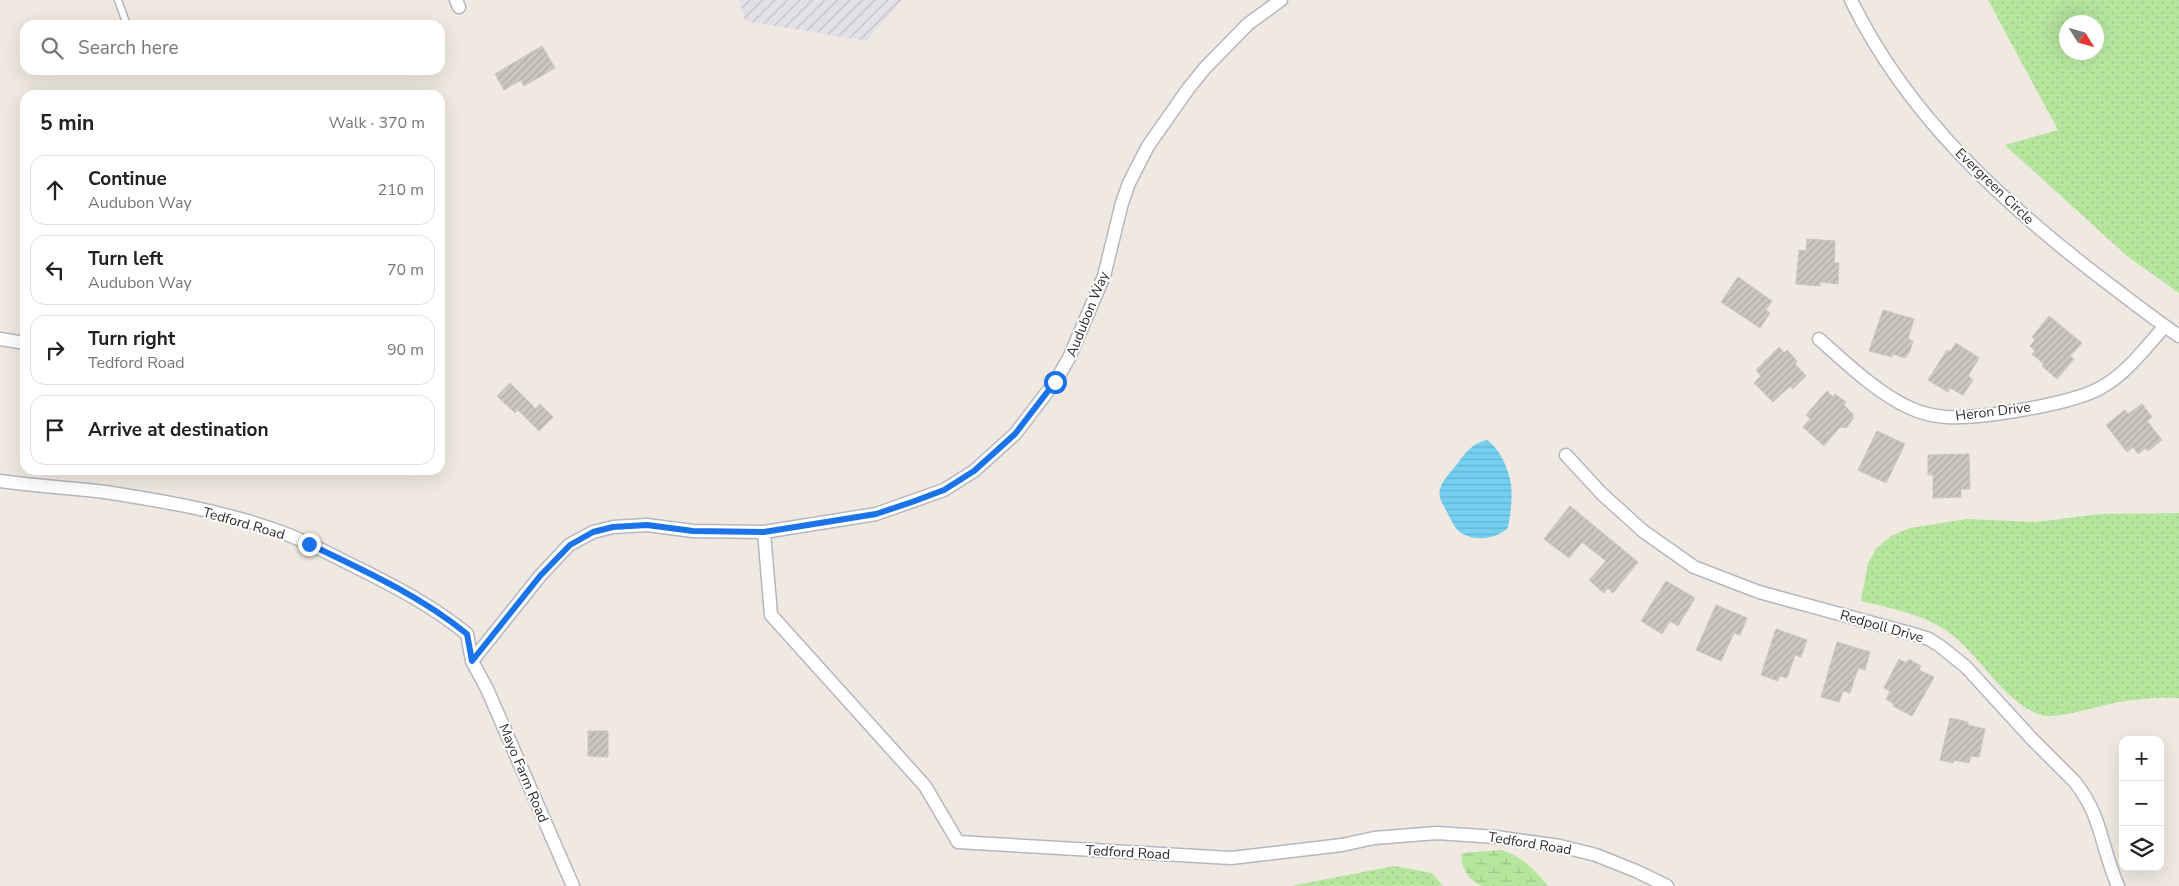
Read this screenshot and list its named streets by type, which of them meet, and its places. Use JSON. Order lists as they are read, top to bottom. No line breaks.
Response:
{"streets":{"street":["Evergreen Circle","Audubon Way","Heron Drive","Tedford Road","Redpoll Drive","Mayo Farm Road"]},"crossings":[["Evergreen Circle","Heron Drive"],["Audubon Way","Tedford Road"],["Audubon Way","Mayo Farm Road"],["Tedford Road","Mayo Farm Road"]],"north":"bottom right","page":{"search":"Search here","heading":["5 min","Walk · 370 m"],"list":[["Continue","Audubon Way","210 m"],["Turn left","Audubon Way","70 m"],["Turn right","Tedford Road","90 m"],"Arrive at destination"],"map_buttons":["+","−"]}}
